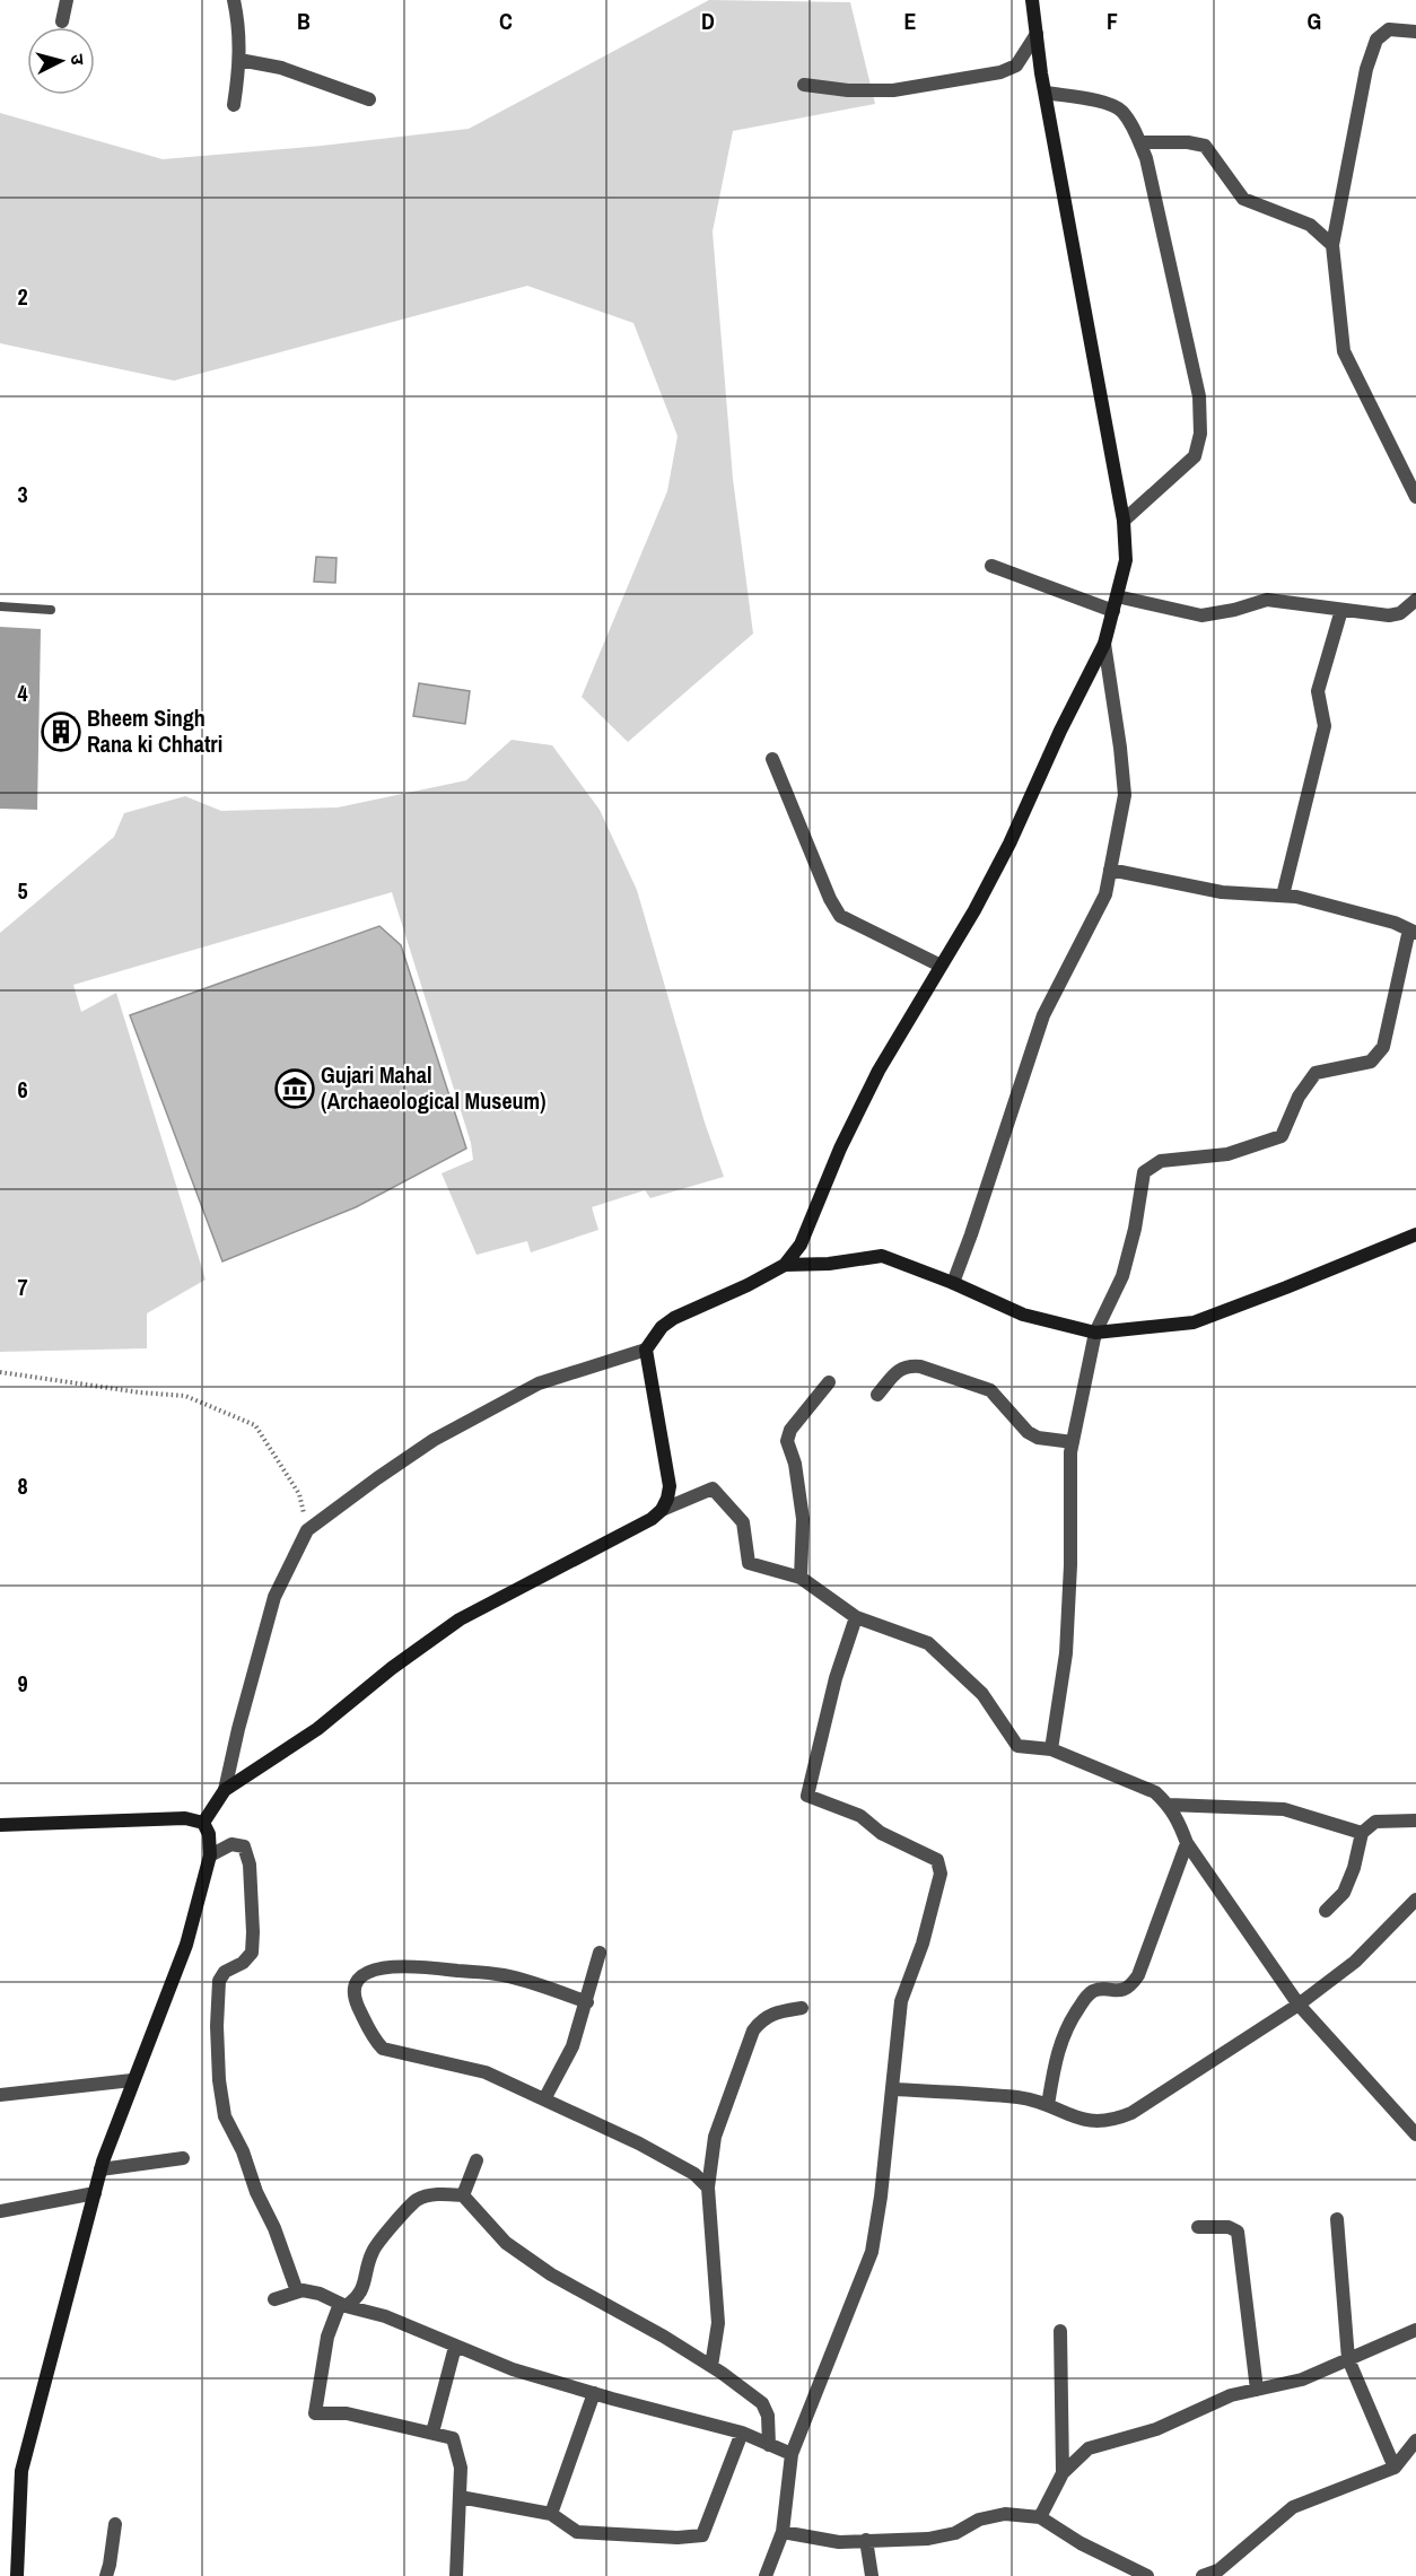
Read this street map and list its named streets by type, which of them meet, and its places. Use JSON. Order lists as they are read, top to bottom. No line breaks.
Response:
{"places":{"building":["Bheem Singh Rana ki Chhatri"],"museum":["Gujari Mahal (Archaeological Museum)"]},"north":"right","grid":{"columns":["B","C","D","E","F","G"],"rows":["2","3","4","5","6","7","8","9"]}}
